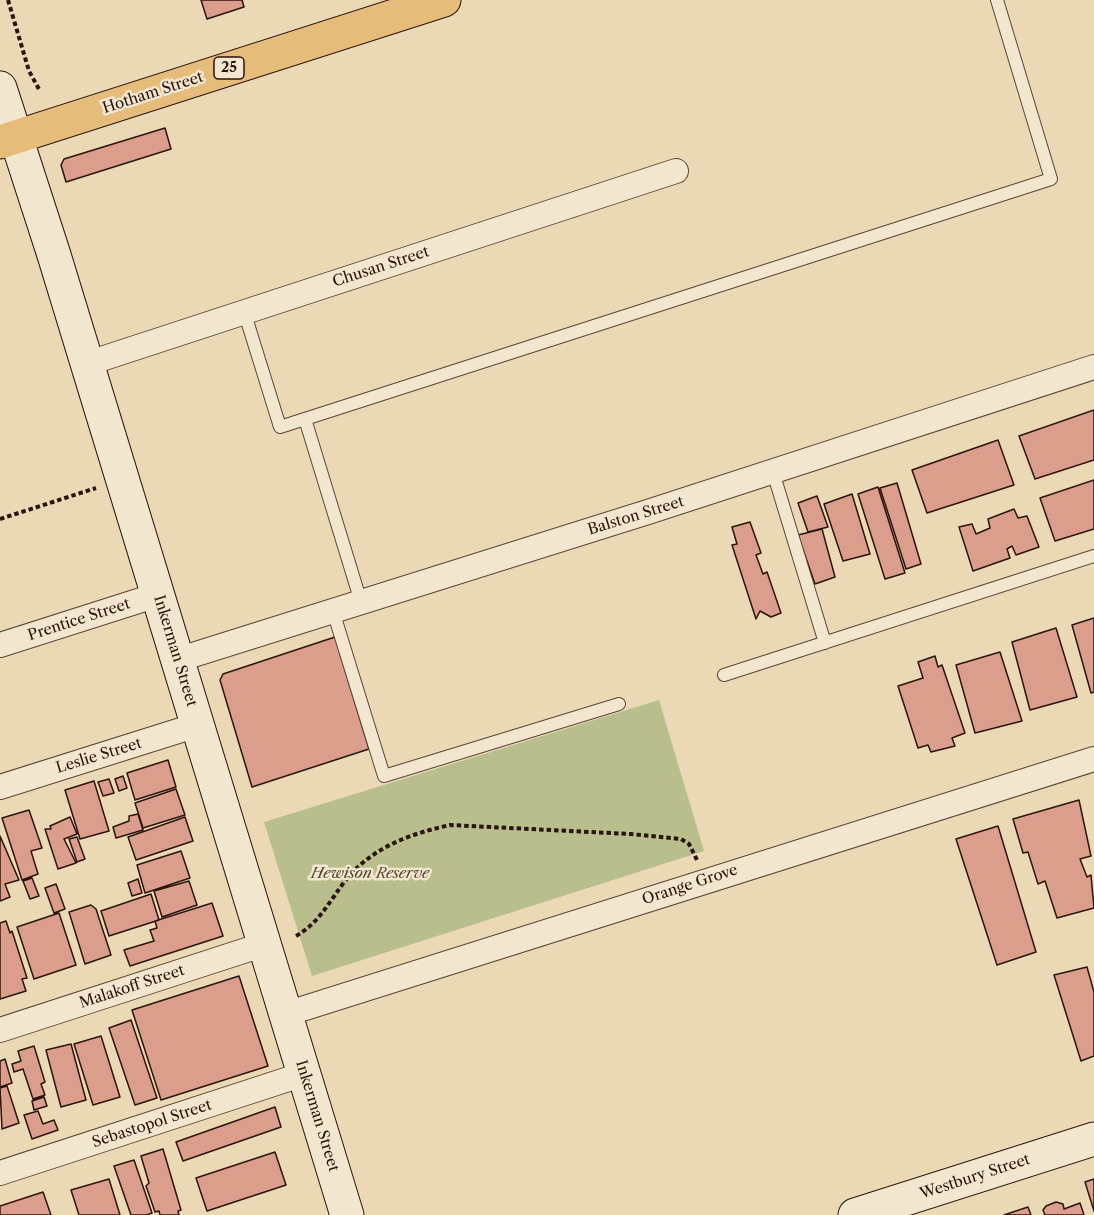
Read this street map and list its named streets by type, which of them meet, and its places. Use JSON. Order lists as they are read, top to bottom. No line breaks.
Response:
{"streets":{"main road":["25","Hotham Street"],"street":["Chusan Street","Balston Street","Prentice Street","Inkerman Street","Leslie Street","Orange Grove","Malakoff Street","Sebastopol Street","Westbury Street"]},"crossings":[["Hotham Street","Inkerman Street"],["Chusan Street","Inkerman Street"],["Balston Street","Inkerman Street"],["Prentice Street","Inkerman Street"],["Inkerman Street","Leslie Street"],["Inkerman Street","Orange Grove"],["Inkerman Street","Malakoff Street"],["Inkerman Street","Sebastopol Street"]],"parks":["Hewison Reserve"]}
